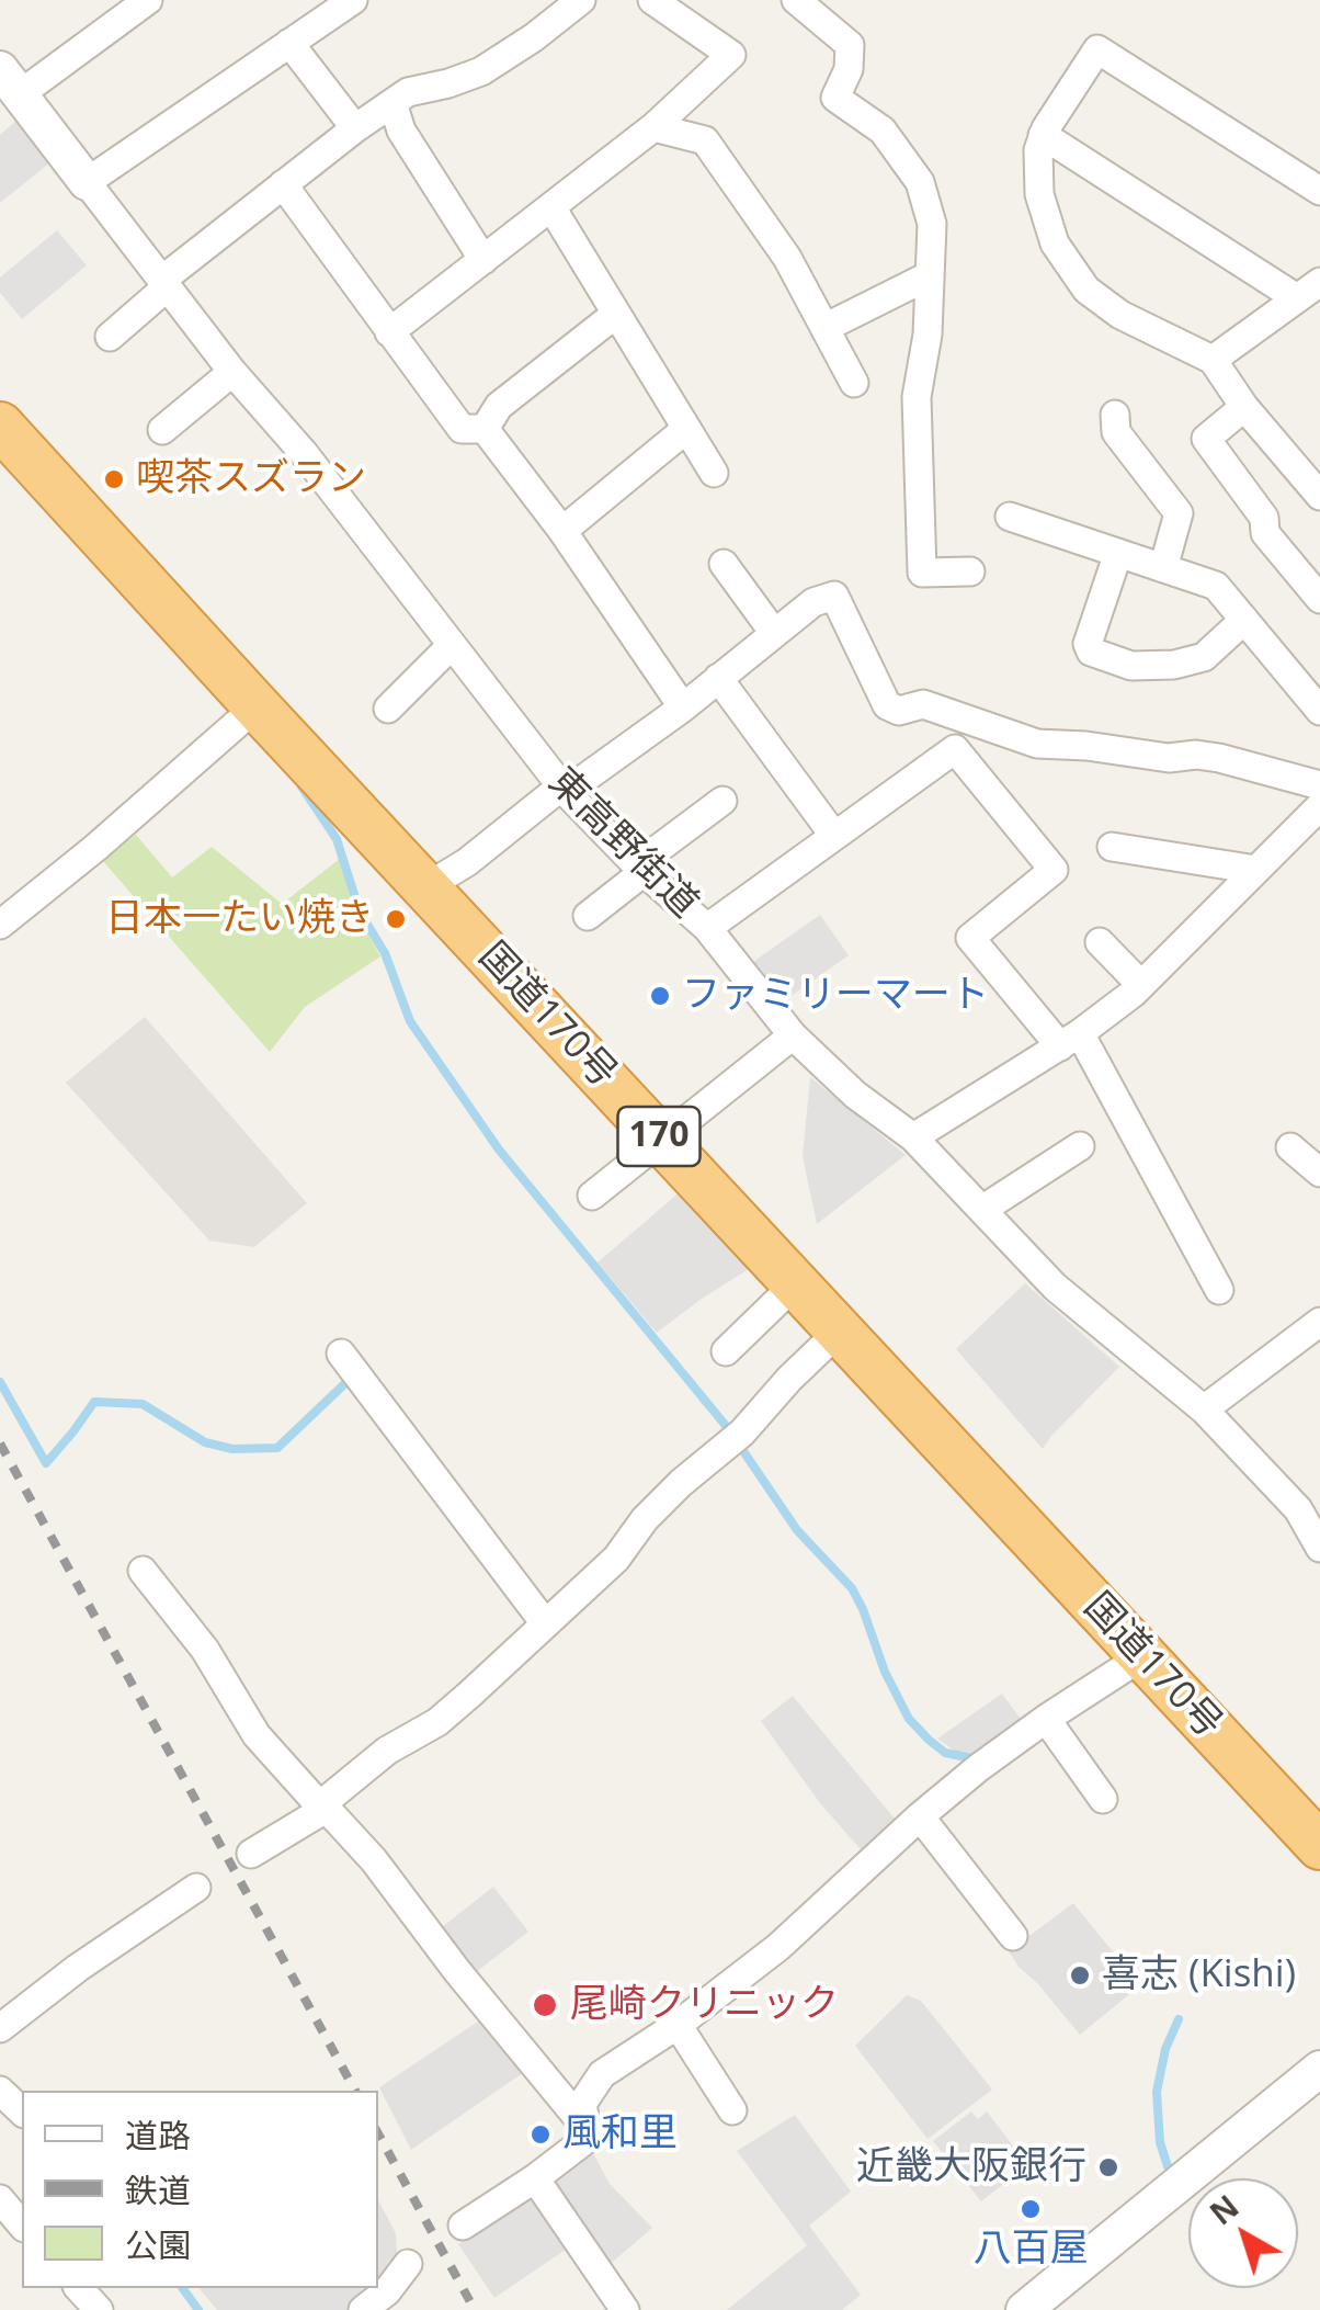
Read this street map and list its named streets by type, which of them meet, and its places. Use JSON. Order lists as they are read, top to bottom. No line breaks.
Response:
{"streets":{"highway":["国道170号","170"],"street":["東高野街道"]},"places":["喫茶スズラン","日本一たい焼き","ファミリーマート","喜志 (Kishi)","尾崎クリニック","風和里","近畿大阪銀行","八百屋"],"legend":["道路","鉄道","公園"],"north":"top left"}
